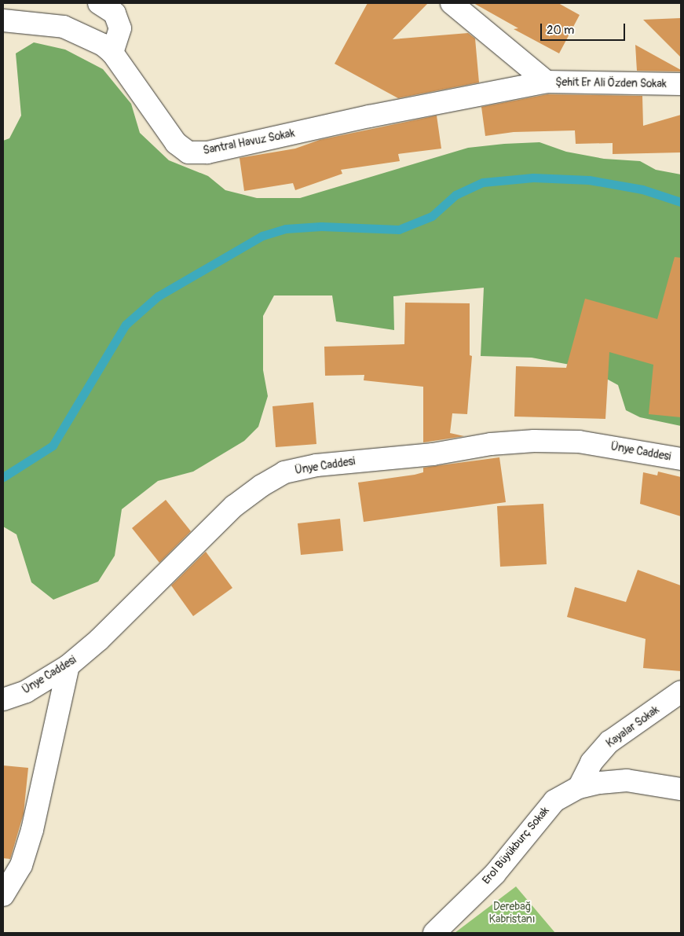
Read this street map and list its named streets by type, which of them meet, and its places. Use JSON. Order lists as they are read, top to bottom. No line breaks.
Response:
{"streets":{"street":["Şehit Er Ali Özden Sokak","Santral Havuz Sokak","Ünye Caddesi","Kayalar Sokak","Erol Büyükburç Sokak"]},"crossings":[["Şehit Er Ali Özden Sokak","Santral Havuz Sokak"],["Kayalar Sokak","Erol Büyükburç Sokak"]],"parks":["Derebağ Kabristanı"],"scale_bar":"20 m"}
